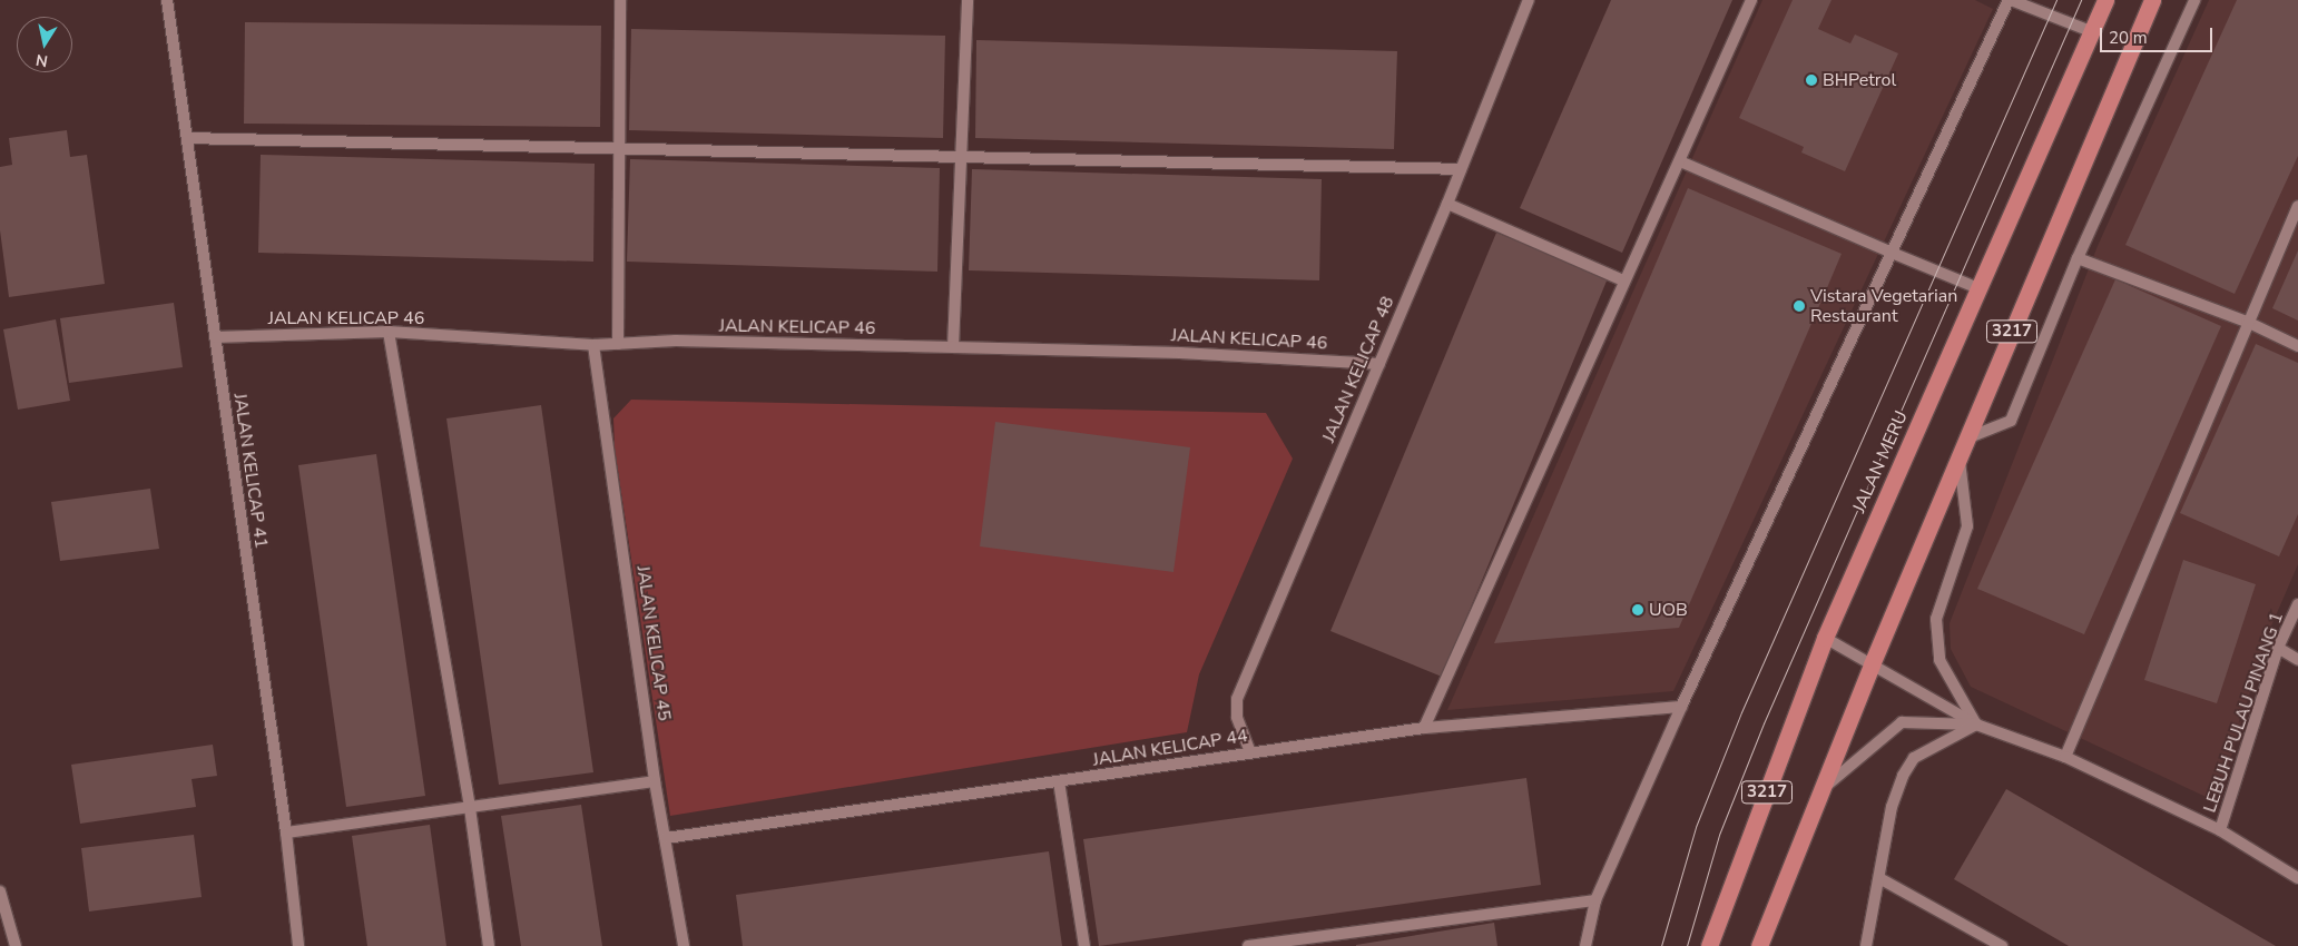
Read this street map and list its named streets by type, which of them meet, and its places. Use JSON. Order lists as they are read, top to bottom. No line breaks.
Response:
{"streets":{"highway":["3217","JALAN MERU"],"street":["JALAN KELICAP 46","JALAN KELICAP 48","JALAN KELICAP 41","JALAN KELICAP 45","LEBUH PULAU PINANG 1","JALAN KELICAP 44"]},"crossings":[["JALAN KELICAP 46","JALAN KELICAP 48"],["JALAN KELICAP 46","JALAN KELICAP 41"],["JALAN KELICAP 46","JALAN KELICAP 45"],["JALAN KELICAP 48","JALAN KELICAP 44"],["JALAN KELICAP 45","JALAN KELICAP 44"]],"places":["BHPetrol","Vistara Vegetarian Restaurant","UOB"],"scale_bar":"20 m","north":"bottom"}
